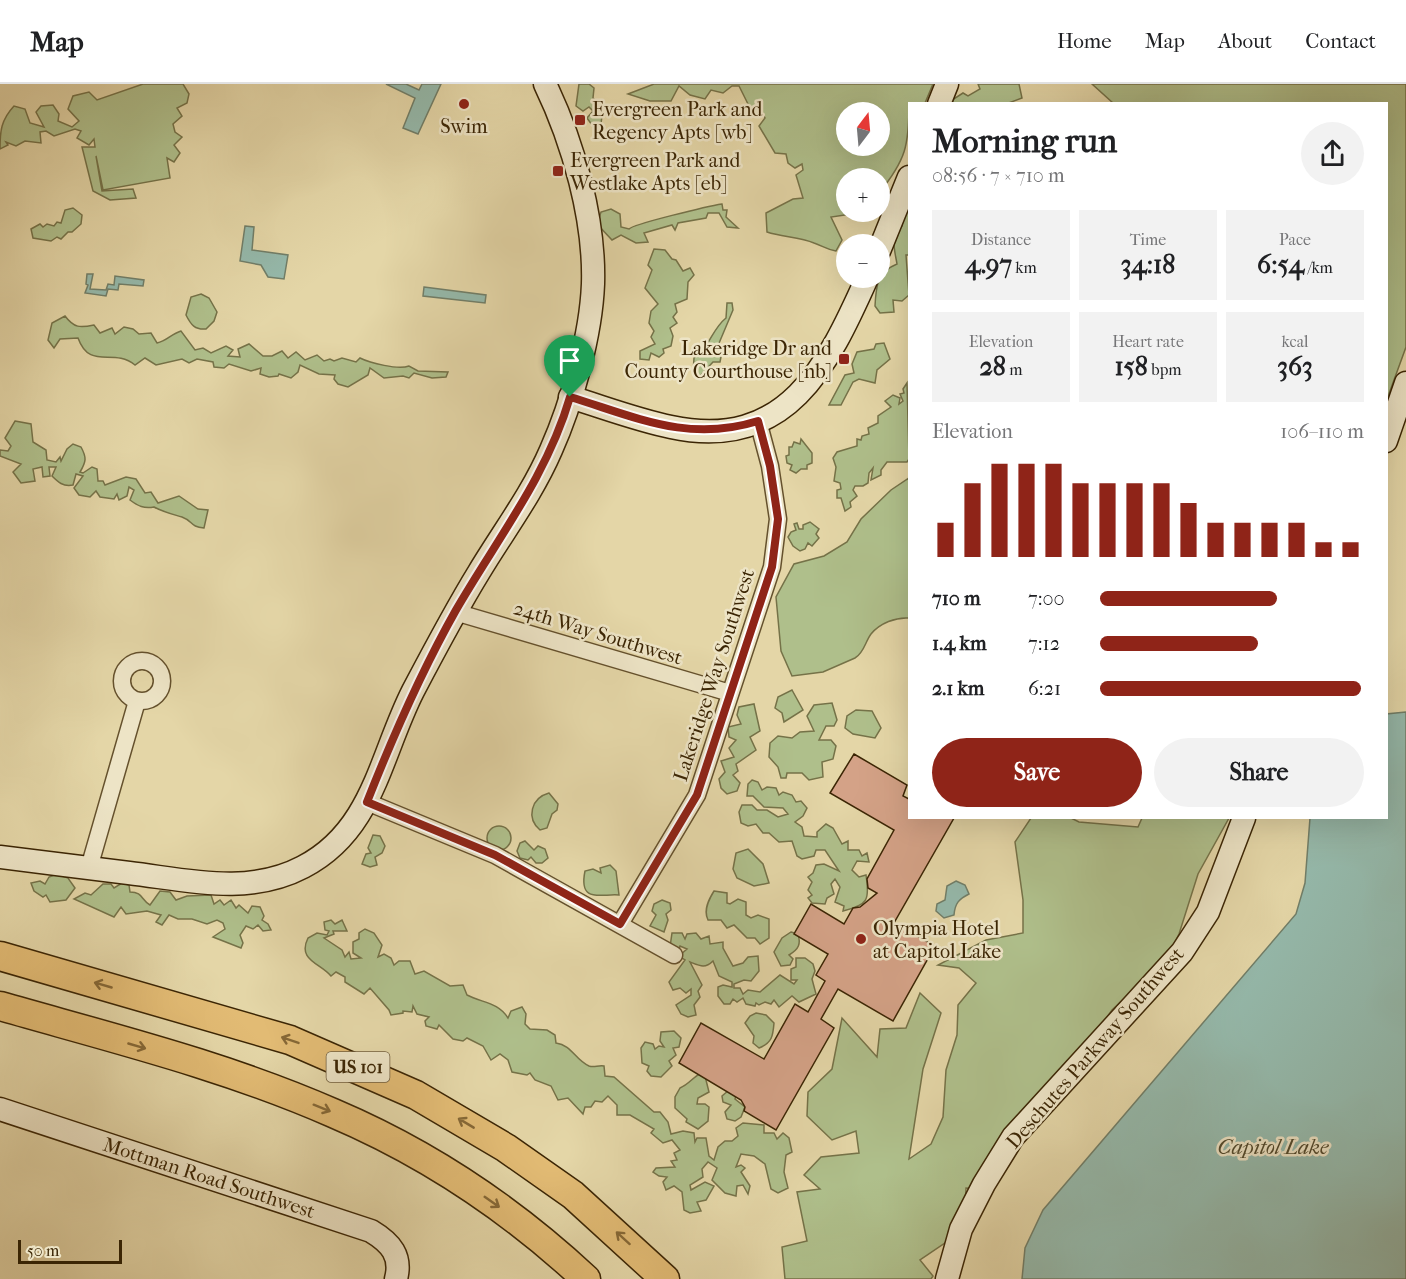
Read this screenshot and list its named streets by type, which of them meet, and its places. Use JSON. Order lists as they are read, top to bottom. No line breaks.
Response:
{"streets":{"highway":["US 101"],"street":["24th Way Southwest","Lakeridge Way Southwest","Deschutes Parkway Southwest","Mottman Road Southwest"]},"crossings":[["24th Way Southwest","Lakeridge Way Southwest"]],"water":["Capitol Lake"],"places":{"other":["Swim","Olympia Hotel at Capitol Lake"],"transit":["Evergreen Park and Regency Apts [wb]","Evergreen Park and Westlake Apts [eb]","Lakeridge Dr and County Courthouse [nb]"]},"scale_bar":"50 m","north":"top","page":{"header":"Map","nav":["Home","Map","About","Contact"],"map_buttons":["+","−"],"heading":["Morning run","08:56 · 7 × 710 m"],"stats":[["Distance","4.97 km"],["Time","34:18"],["Pace","6:54 /km"],["Elevation","28 m"],["Heart rate","158 bpm"],["kcal","363"]],"chart":["Elevation","106–110 m"],"list":[{"name":"710 m","note":"7:00"},{"name":"1.4 km","note":"7:12"},{"name":"2.1 km","note":"6:21"}],"buttons":["Save","Share"],"scale":"50 m"}}
